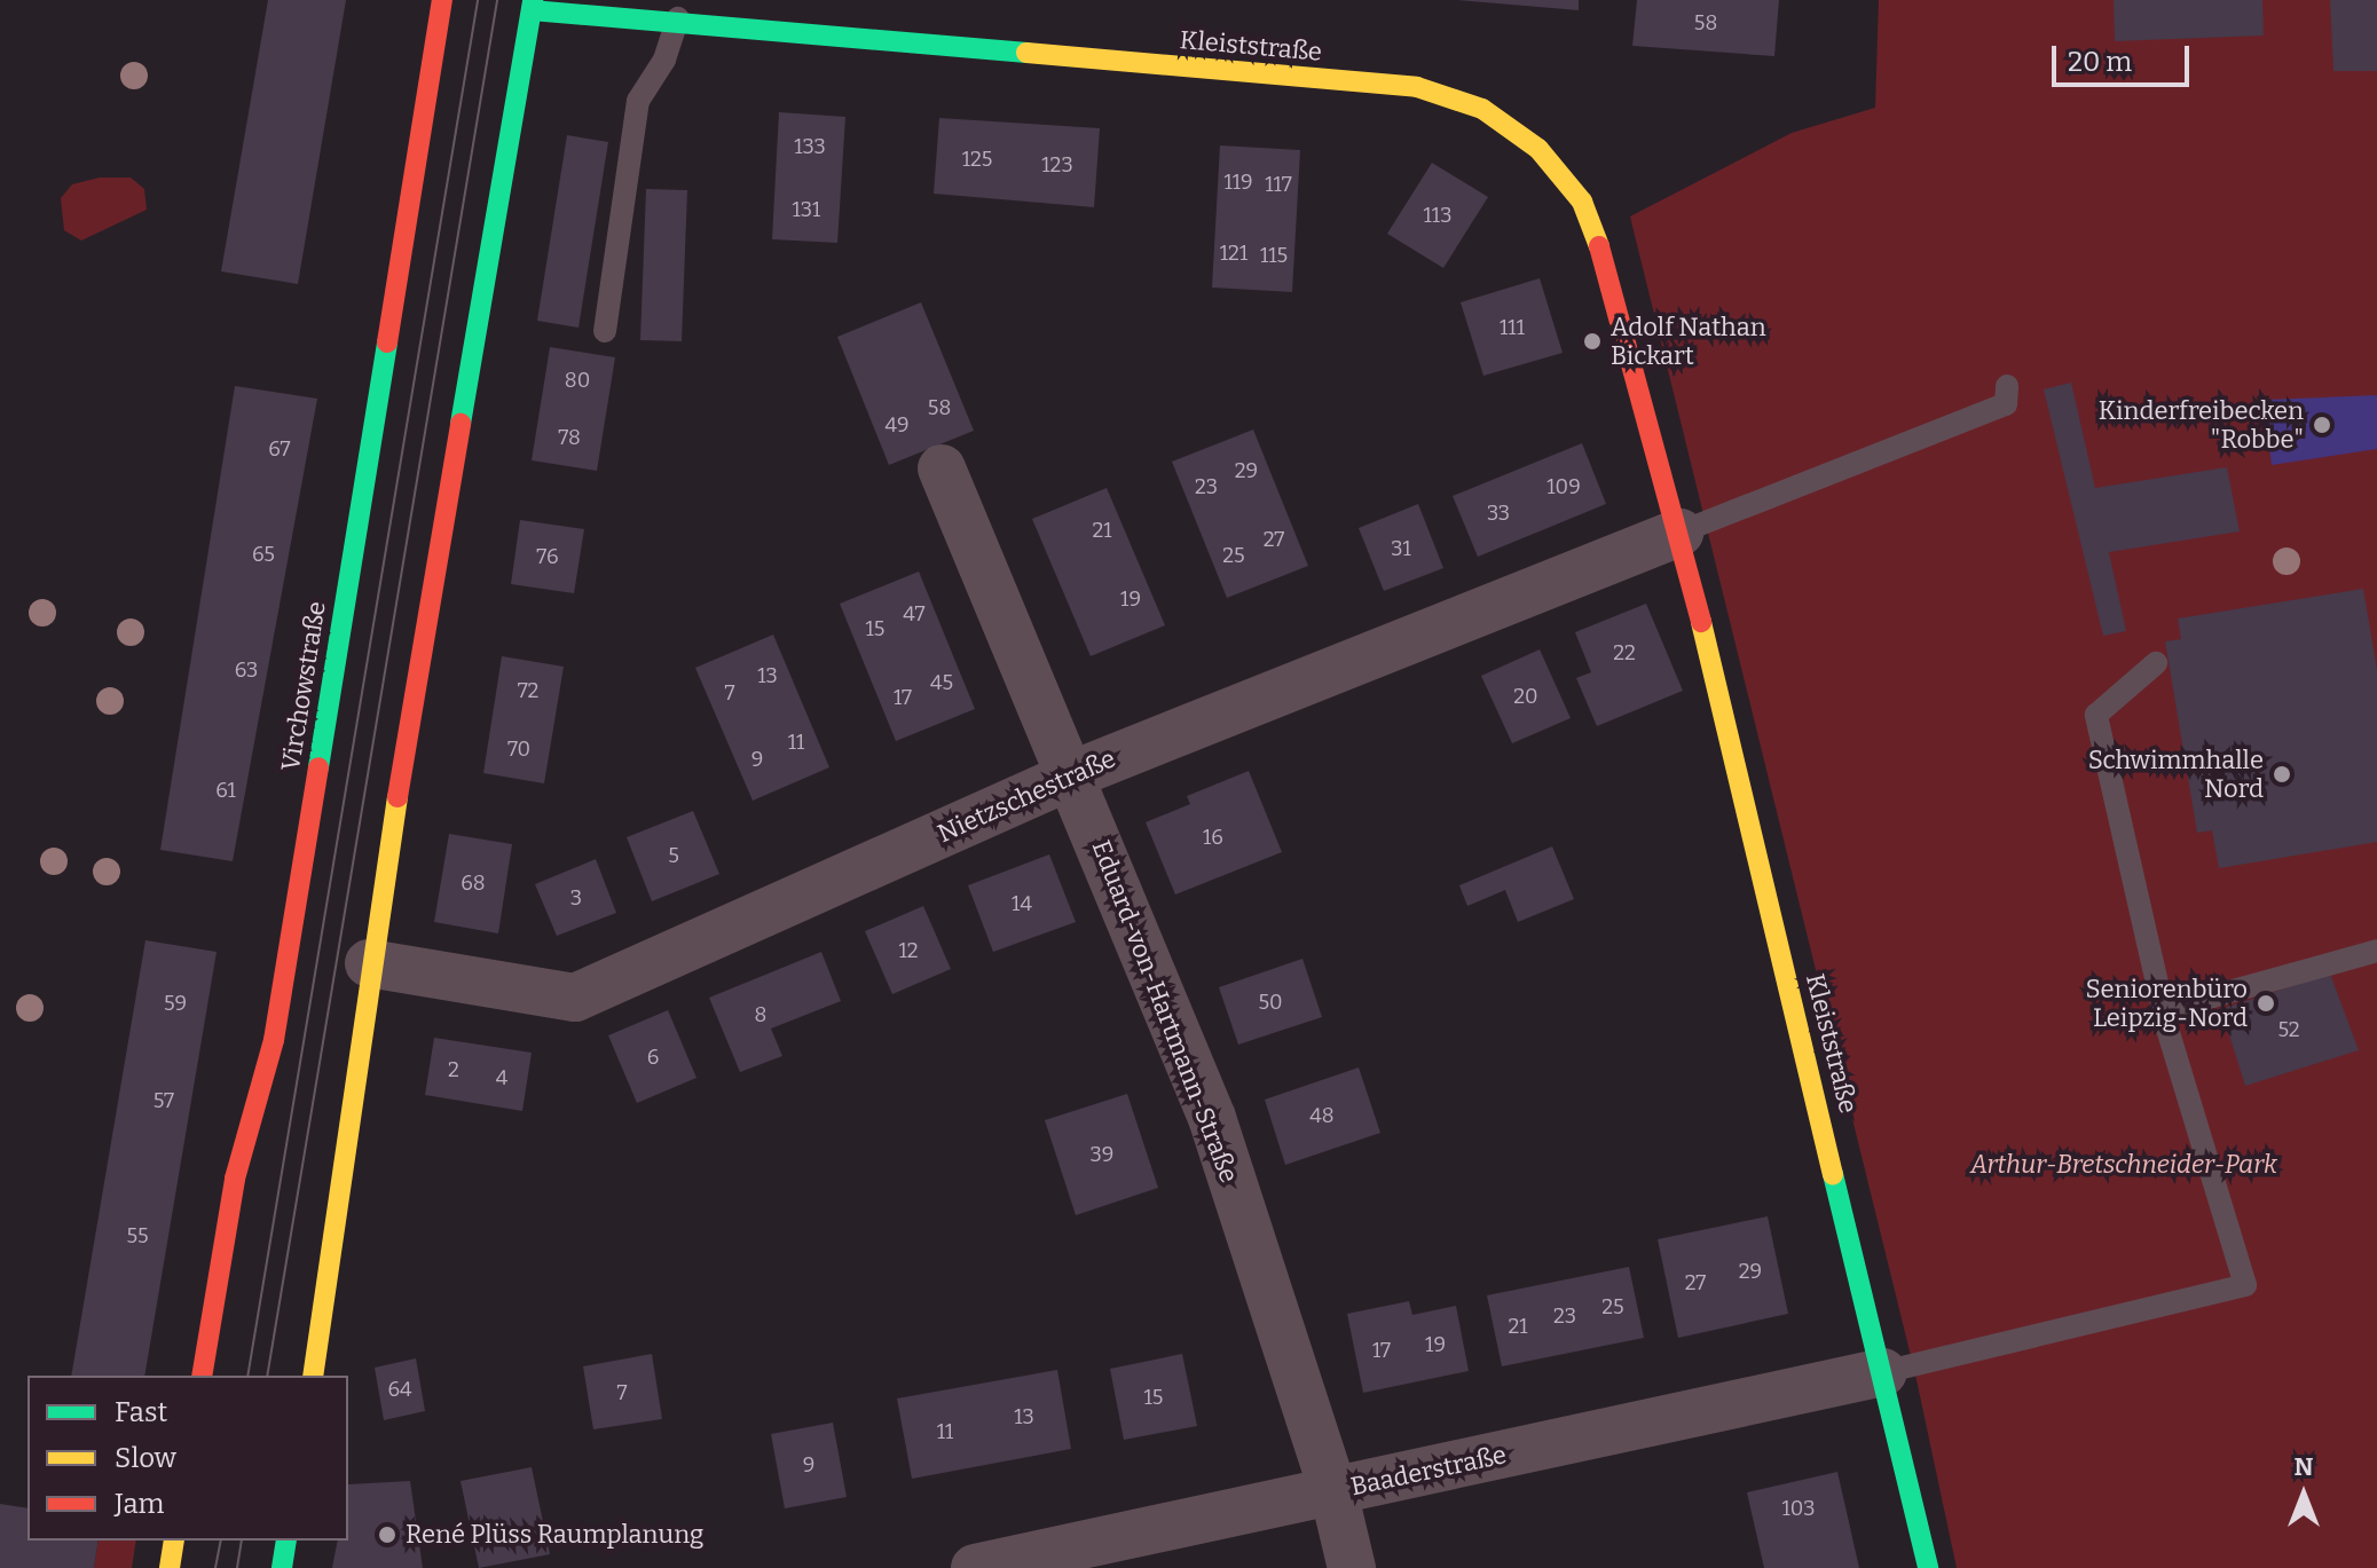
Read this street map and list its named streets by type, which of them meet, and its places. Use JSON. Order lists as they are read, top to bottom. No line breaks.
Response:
{"streets":{"main road":["Kleiststraße","Virchowstraße"],"street":["Nietzschestraße","Eduard-von-Hartmann-Straße","Baaderstraße"]},"crossings":[["Kleiststraße","Nietzschestraße"],["Kleiststraße","Baaderstraße"],["Nietzschestraße","Eduard-von-Hartmann-Straße"],["Eduard-von-Hartmann-Straße","Baaderstraße"]],"parks":["Arthur-Bretschneider-Park"],"places":["Adolf Nathan Bickart","Kinderfreibecken \"Robbe\"","Schwimmhalle Nord","Seniorenbüro Leipzig-Nord","René Plüss Raumplanung"],"house_numbers":["58","133","125","123","119","117","131","113","121","115","111","80","58","49","78","67","29","23","109","33","21","27","31","65","25","76","19","47","15","22","63","13","45","72","7","20","17","11","70","9","61","16","5","68","3","14","12","50","59","8","52","6","2","4","57","48","39","55","29","27","25","23","21","19","17","64","7","15","13","11","9","103"],"legend":["Fast","Slow","Jam"],"scale_bar":"20 m","north":"top"}
